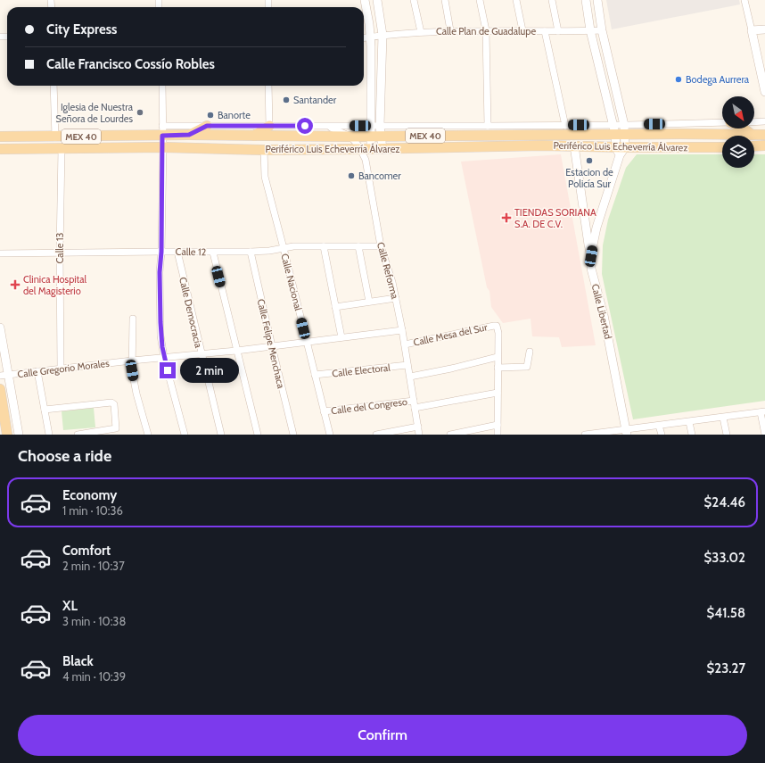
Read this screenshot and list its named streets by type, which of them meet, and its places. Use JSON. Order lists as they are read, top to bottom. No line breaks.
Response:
{"streets":{"main road":["MEX 40","Periférico Luis Echeverría Álvarez"],"street":["Calle Plan de Guadalupe","Calle 13","Calle 12","Calle Reforma","Calle Nacional","Calle Libertad","Calle Democracia","Calle Mesa del Sur","Calle Felipe Menchaca","Calle Gregorio Morales","Calle Electoral","Calle del Congreso"]},"crossings":[["Periférico Luis Echeverría Álvarez","Calle 13"],["Periférico Luis Echeverría Álvarez","Calle Reforma"],["Periférico Luis Echeverría Álvarez","Calle Nacional"],["Periférico Luis Echeverría Álvarez","Calle Libertad"],["Calle 13","Calle 12"],["Calle 13","Calle Gregorio Morales"],["Calle 12","Calle Reforma"],["Calle 12","Calle Nacional"],["Calle 12","Calle Democracia"],["Calle 12","Calle Felipe Menchaca"],["Calle Reforma","Calle Mesa del Sur"],["Calle Reforma","Calle Gregorio Morales"],["Calle Reforma","Calle Electoral"],["Calle Reforma","Calle del Congreso"],["Calle Nacional","Calle Gregorio Morales"],["Calle Nacional","Calle Electoral"],["Calle Nacional","Calle del Congreso"],["Calle Democracia","Calle Gregorio Morales"],["Calle Felipe Menchaca","Calle Gregorio Morales"]],"places":{"other":["Bodega Aurrera","Santander","Iglesia de Nuestra Señora de Lourdes","Banorte","Estacion de Policía Sur","Bancomer"],"health":["TIENDAS SORIANA S.A. DE C.V.","Clinica Hospital del Magisterio"]},"north":"bottom right","page":{"banner":["City Express","Calle Francisco Cossío Robles"],"bubble":"2 min","heading":"Choose a ride","list":[{"name":"Economy","note":"1 min · 10:36","value":"$24.46"},{"name":"Comfort","note":"2 min · 10:37","value":"$33.02"},{"name":"XL","note":"3 min · 10:38","value":"$41.58"},{"name":"Black","note":"4 min · 10:39","value":"$23.27"}],"buttons":"Confirm"}}
